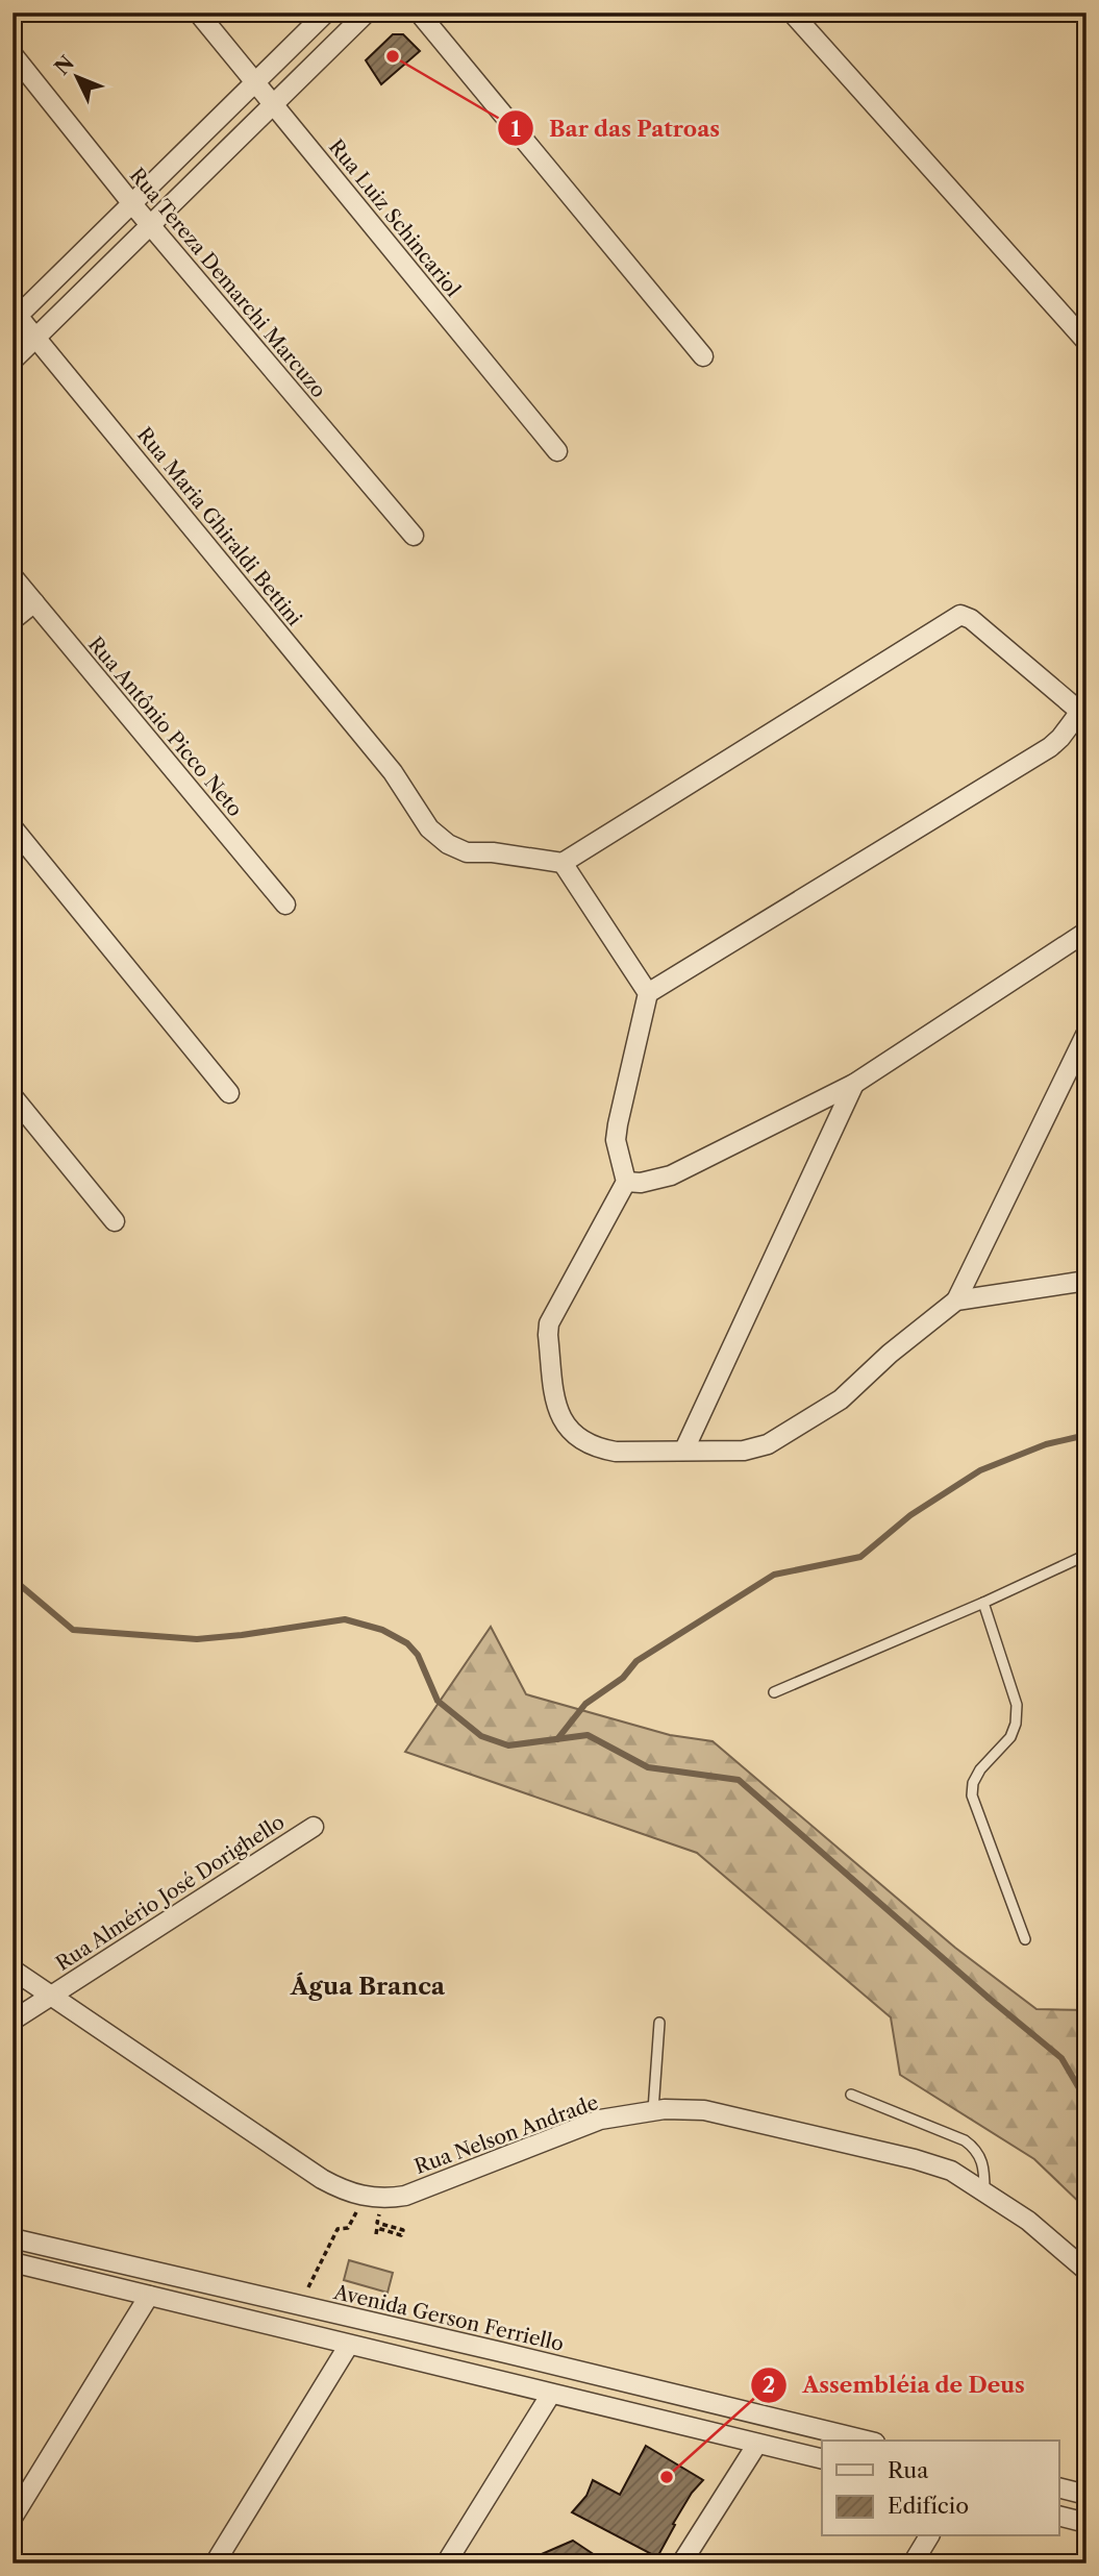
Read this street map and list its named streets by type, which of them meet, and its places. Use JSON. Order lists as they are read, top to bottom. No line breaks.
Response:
{"streets":{"street":["Rua Luiz Schincariol","Rua Tereza Demarchi Marcuzo","Rua Maria Ghiraldi Bettini","Rua Antônio Picco Neto","Rua Almério José Dorighello","Rua Nelson Andrade","Avenida Gerson Ferriello"]},"districts":["Água Branca"],"places":["Bar das Patroas","Assembléia de Deus"],"legend":["Rua","Edifício"],"north":"top left"}
